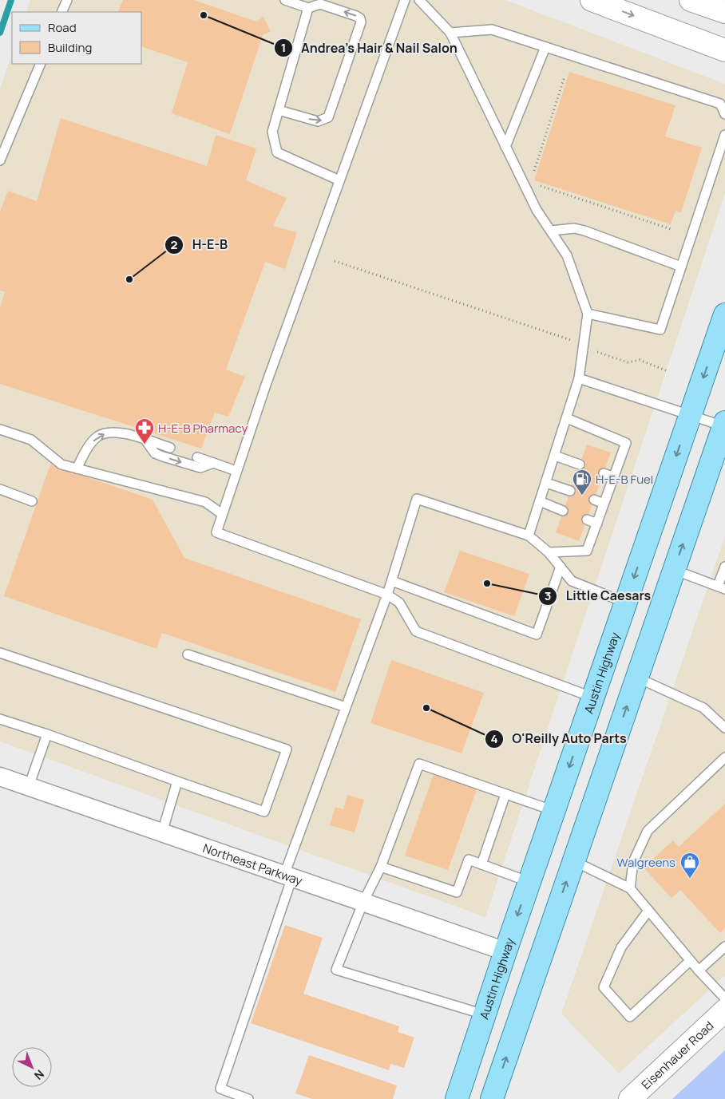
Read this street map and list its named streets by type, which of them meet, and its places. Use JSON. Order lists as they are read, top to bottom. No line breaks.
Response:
{"streets":{"main road":["Austin Highway","Eisenhauer Road"],"street":["Northeast Parkway"]},"crossings":[["Austin Highway","Northeast Parkway"]],"places":{"other":["Andrea's Hair & Nail Salon","H-E-B","Little Caesars","O'Reilly Auto Parts"],"pharmacy":["H-E-B Pharmacy"],"fuel station":["H-E-B Fuel"],"shop":["Walgreens"]},"legend":["Road","Building"],"north":"bottom right"}
